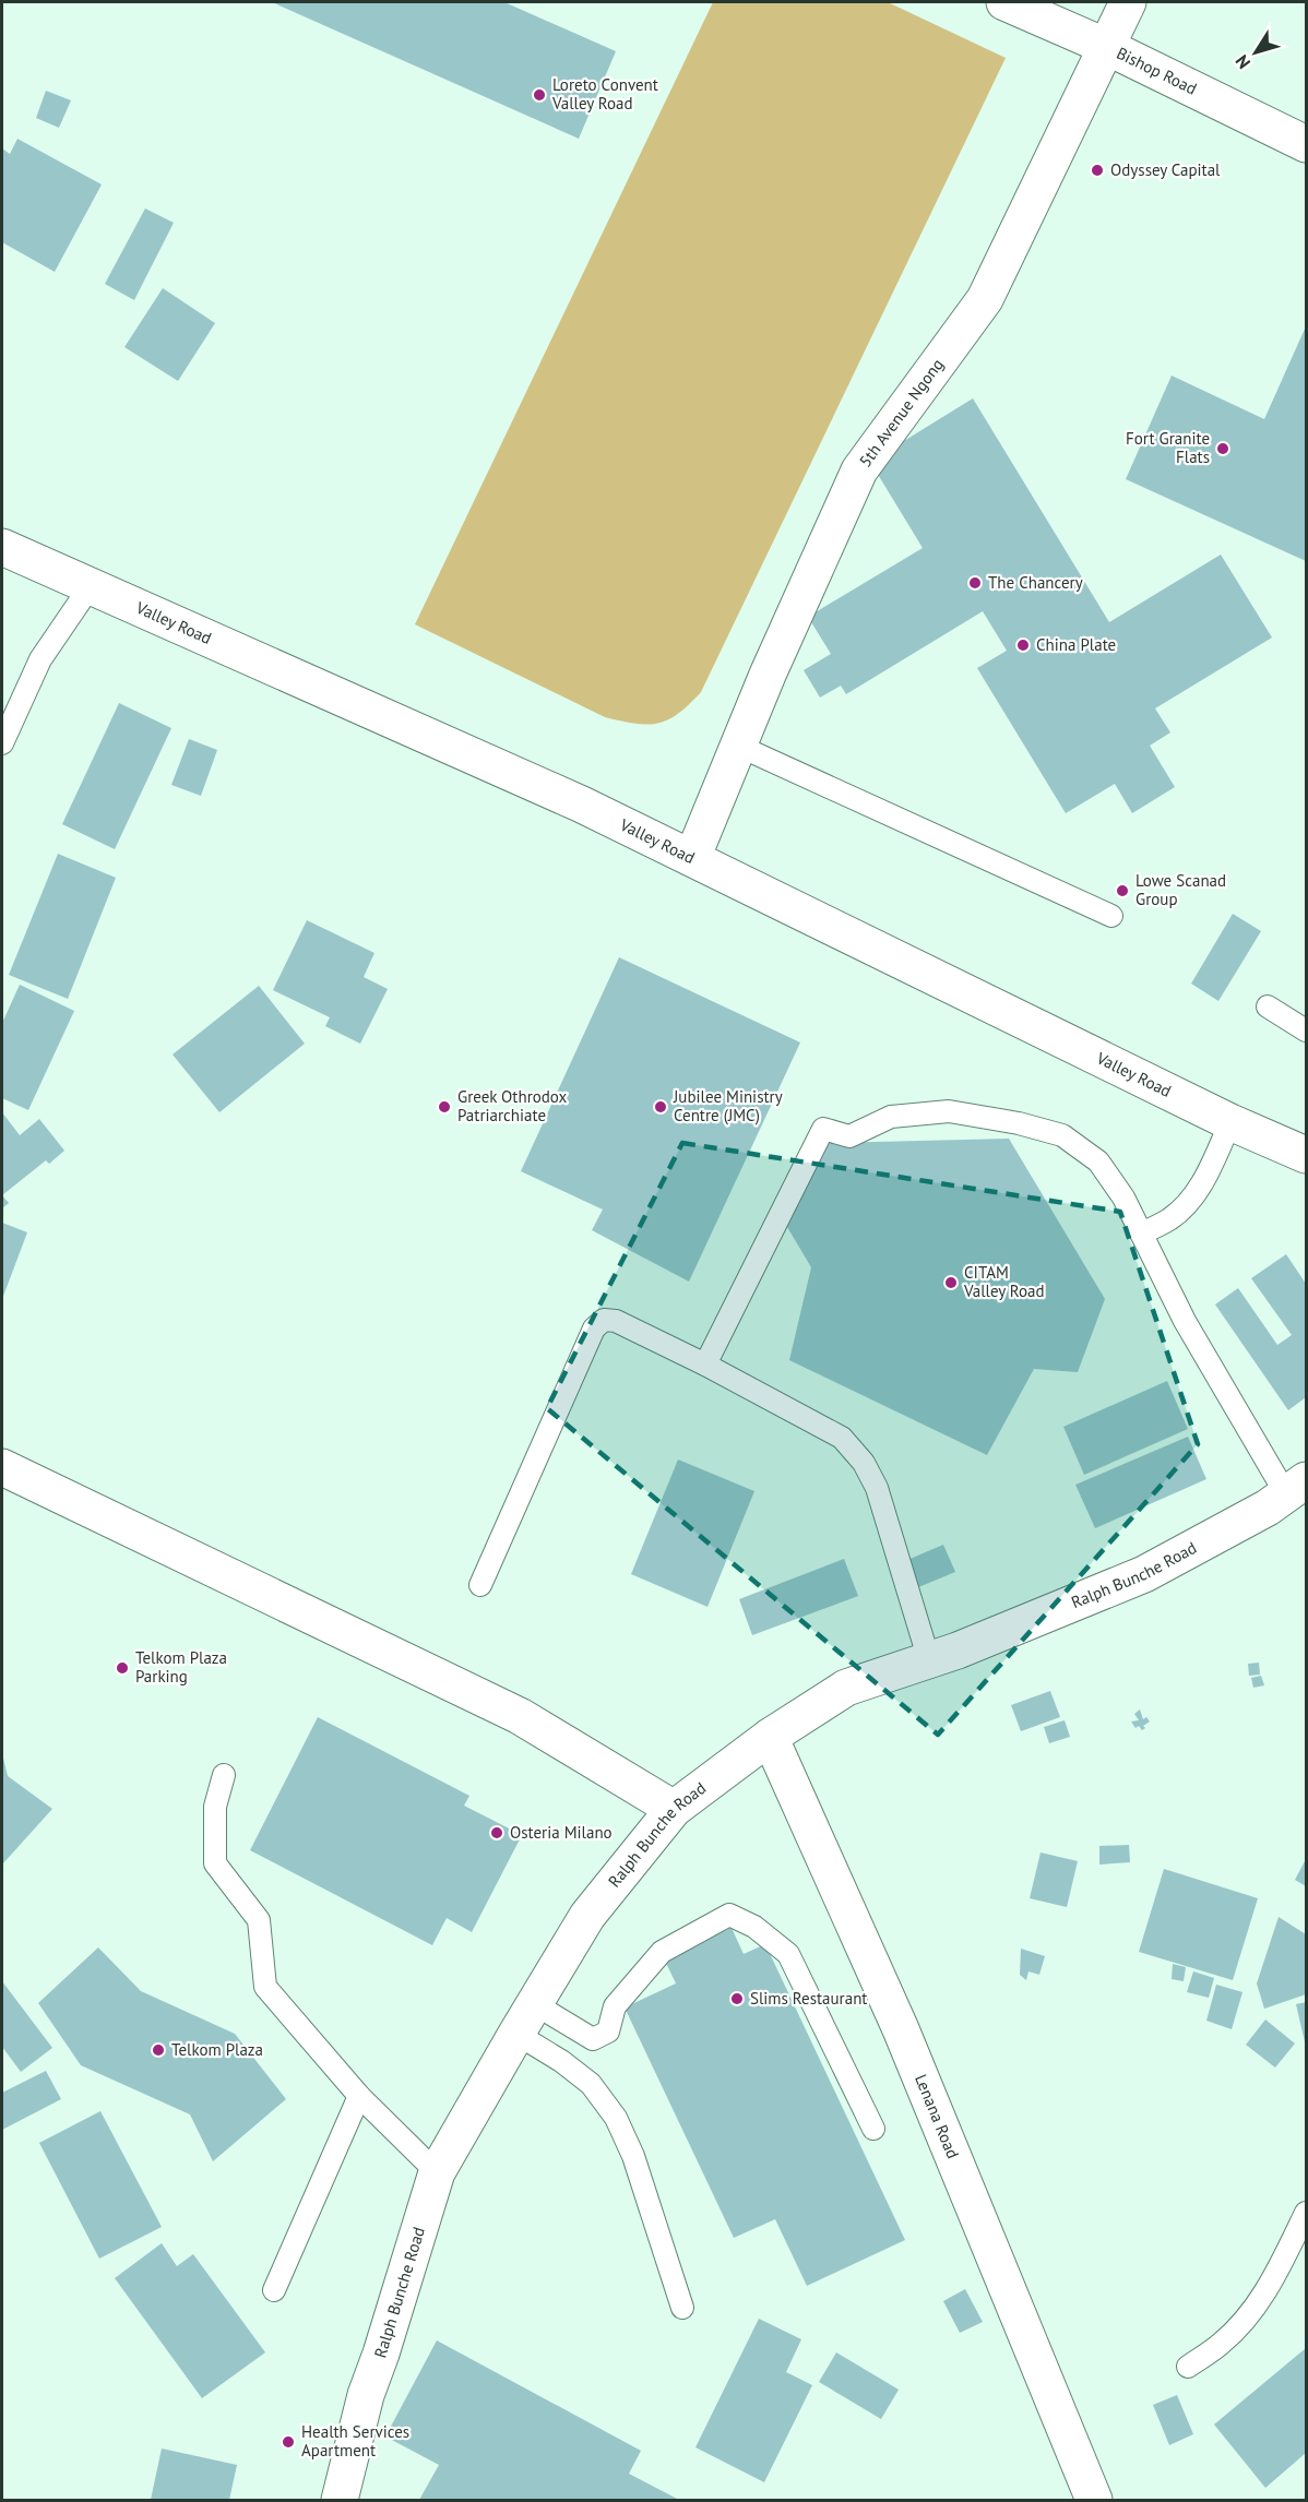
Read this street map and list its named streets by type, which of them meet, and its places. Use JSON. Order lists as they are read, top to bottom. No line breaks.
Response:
{"streets":{"street":["Bishop Road","5th Avenue Ngong","Valley Road","Ralph Bunche Road","Lenana Road"]},"crossings":[["Bishop Road","5th Avenue Ngong"],["5th Avenue Ngong","Valley Road"],["Ralph Bunche Road","Lenana Road"]],"places":["Loreto Convent Valley Road","Odyssey Capital","Fort Granite Flats","The Chancery","China Plate","Lowe Scanad Group","Greek Othrodox Patriarchiate","Jubilee Ministry Centre (JMC)","CITAM Valley Road","Telkom Plaza Parking","Osteria Milano","Slims Restaurant","Telkom Plaza","Health Services Apartment"],"north":"bottom left"}
